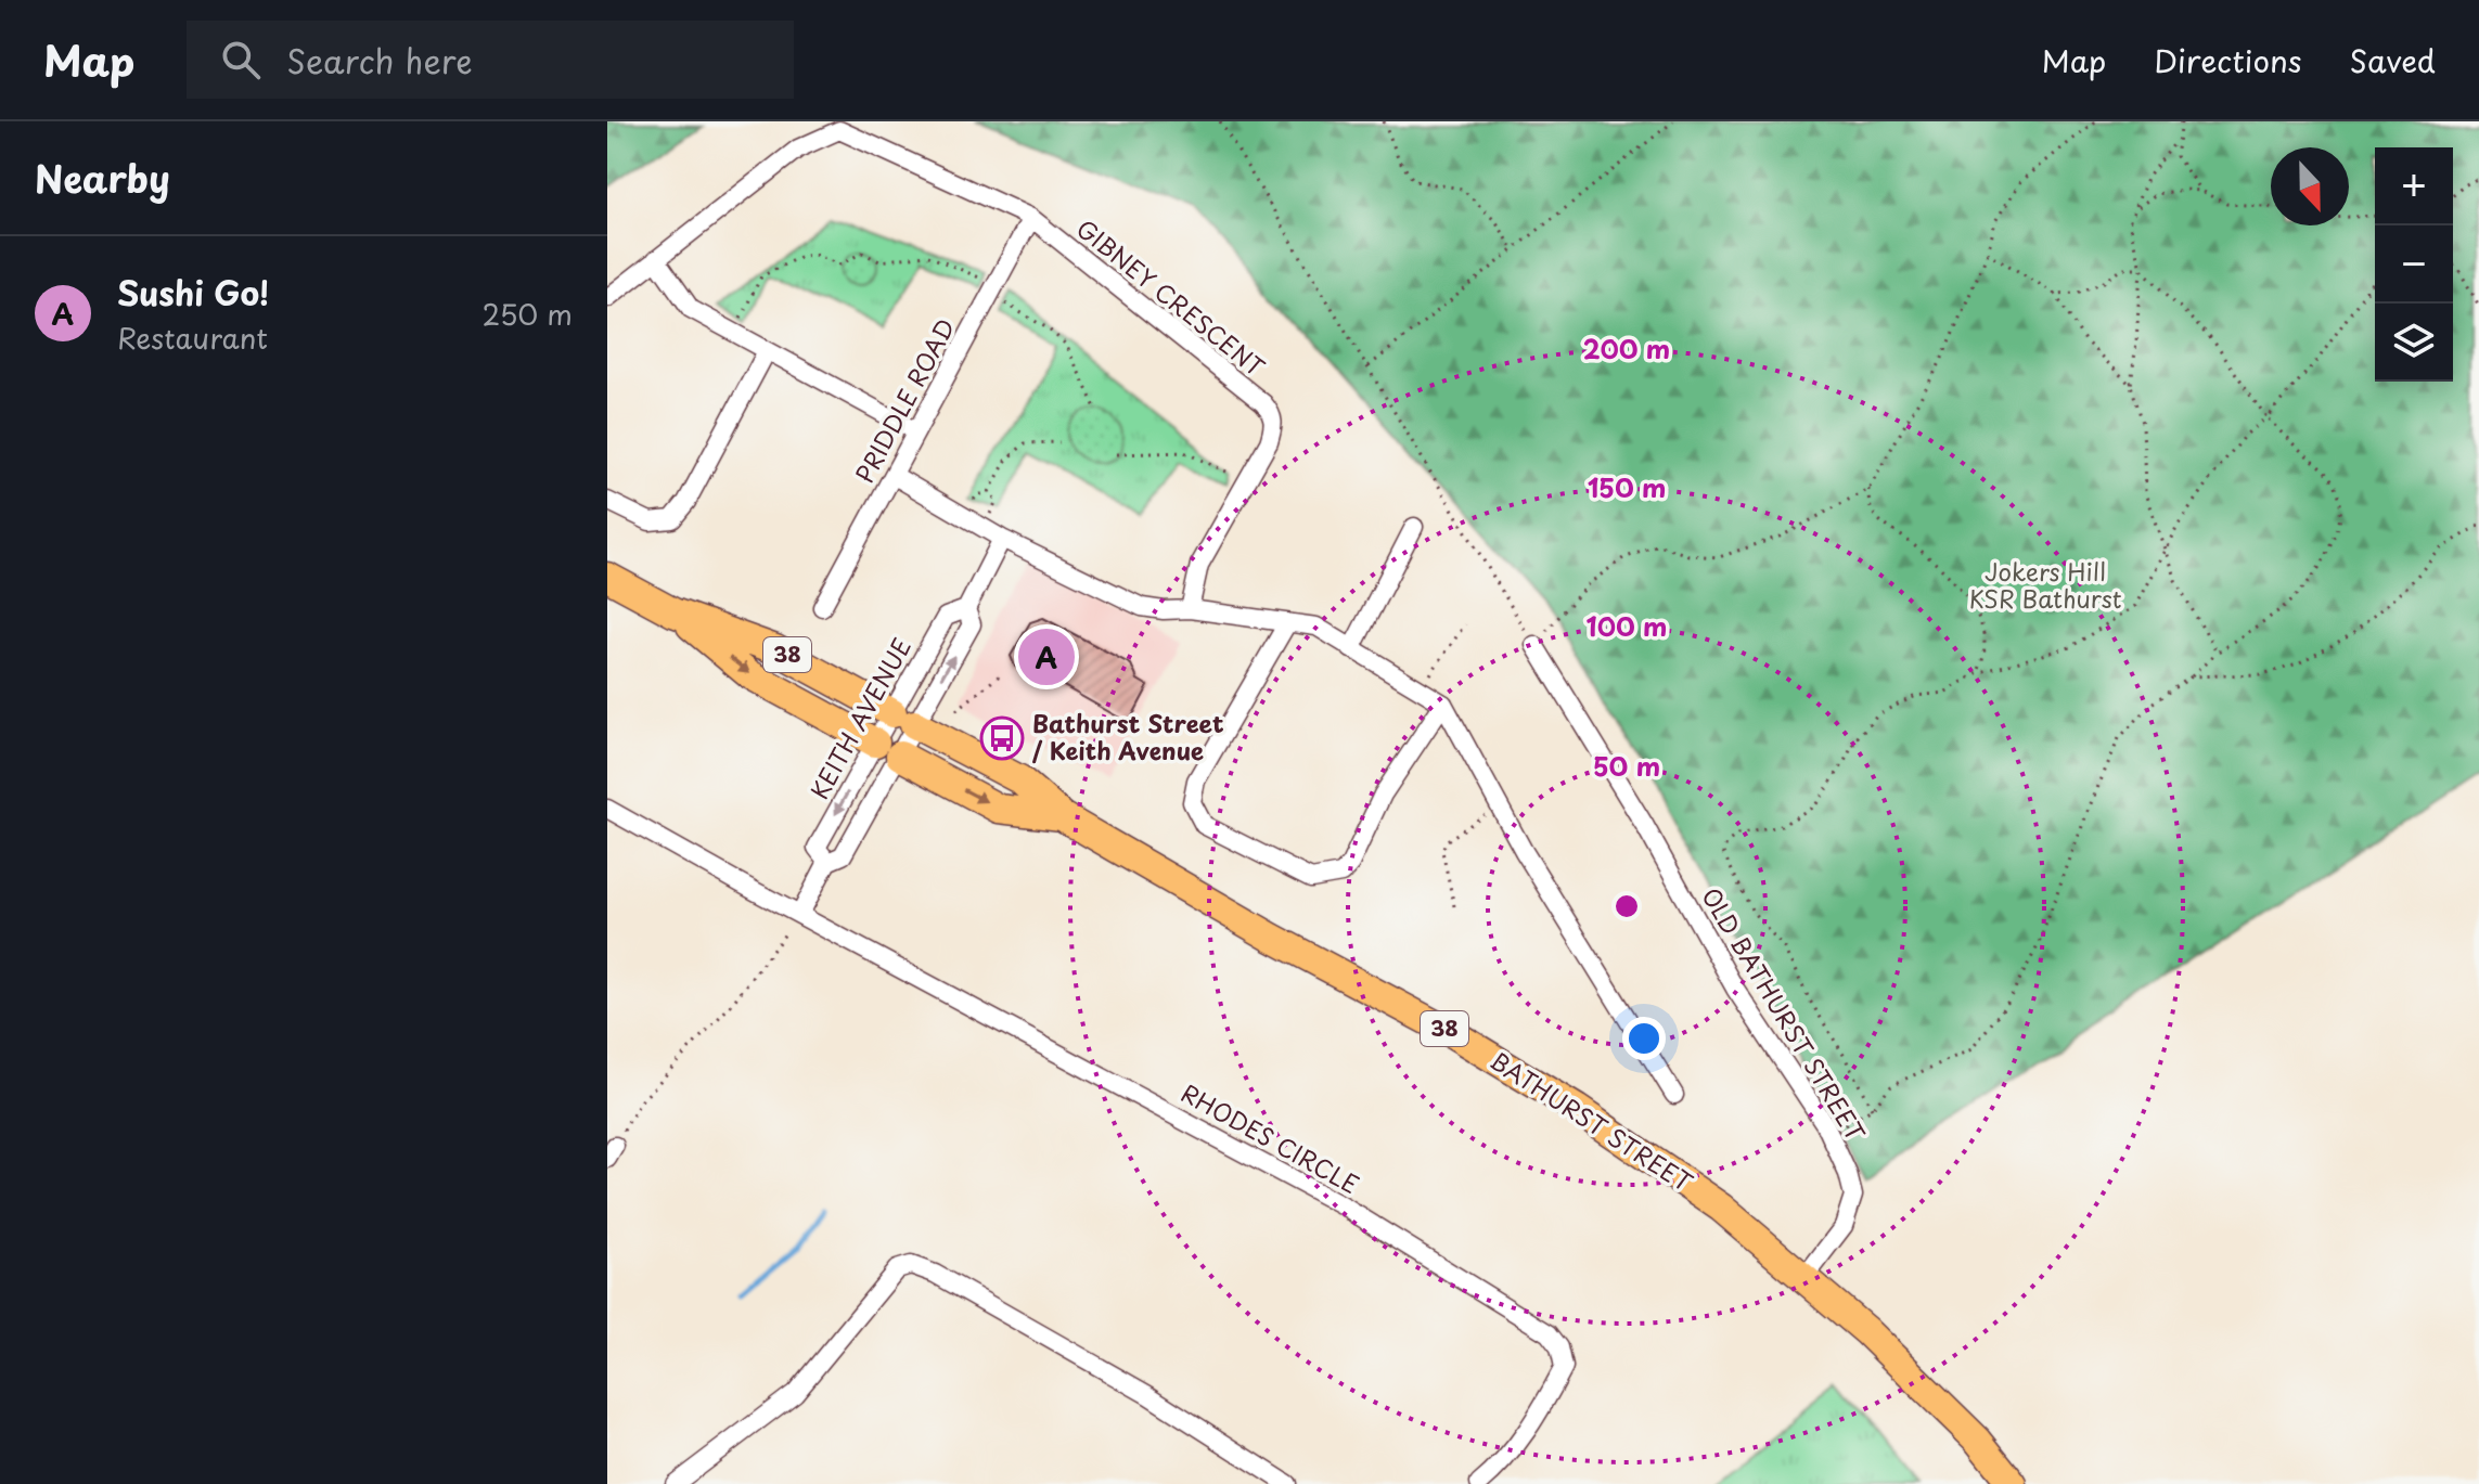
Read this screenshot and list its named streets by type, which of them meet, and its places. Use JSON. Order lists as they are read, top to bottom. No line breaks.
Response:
{"streets":{"main road":["38","BATHURST STREET"],"street":["GIBNEY CRESCENT","PRIDDLE ROAD","KEITH AVENUE","OLD BATHURST STREET","RHODES CIRCLE"]},"crossings":[["GIBNEY CRESCENT","PRIDDLE ROAD"],["KEITH AVENUE","BATHURST STREET"],["KEITH AVENUE","RHODES CIRCLE"],["OLD BATHURST STREET","BATHURST STREET"]],"parks":["Jokers Hill KSR Bathurst"],"places":{"bus stop":["Bathurst Street / Keith Avenue"]},"north":"bottom","page":{"header":"Map","search":"Search here","nav":["Map","Directions","Saved"],"heading":"Nearby","map_buttons":["+","−"],"list":[{"mark":"A","name":"Sushi Go!","note":"Restaurant","value":"250 m"}],"pins":"A"},"rings":["200 m","150 m","100 m","50 m"]}
